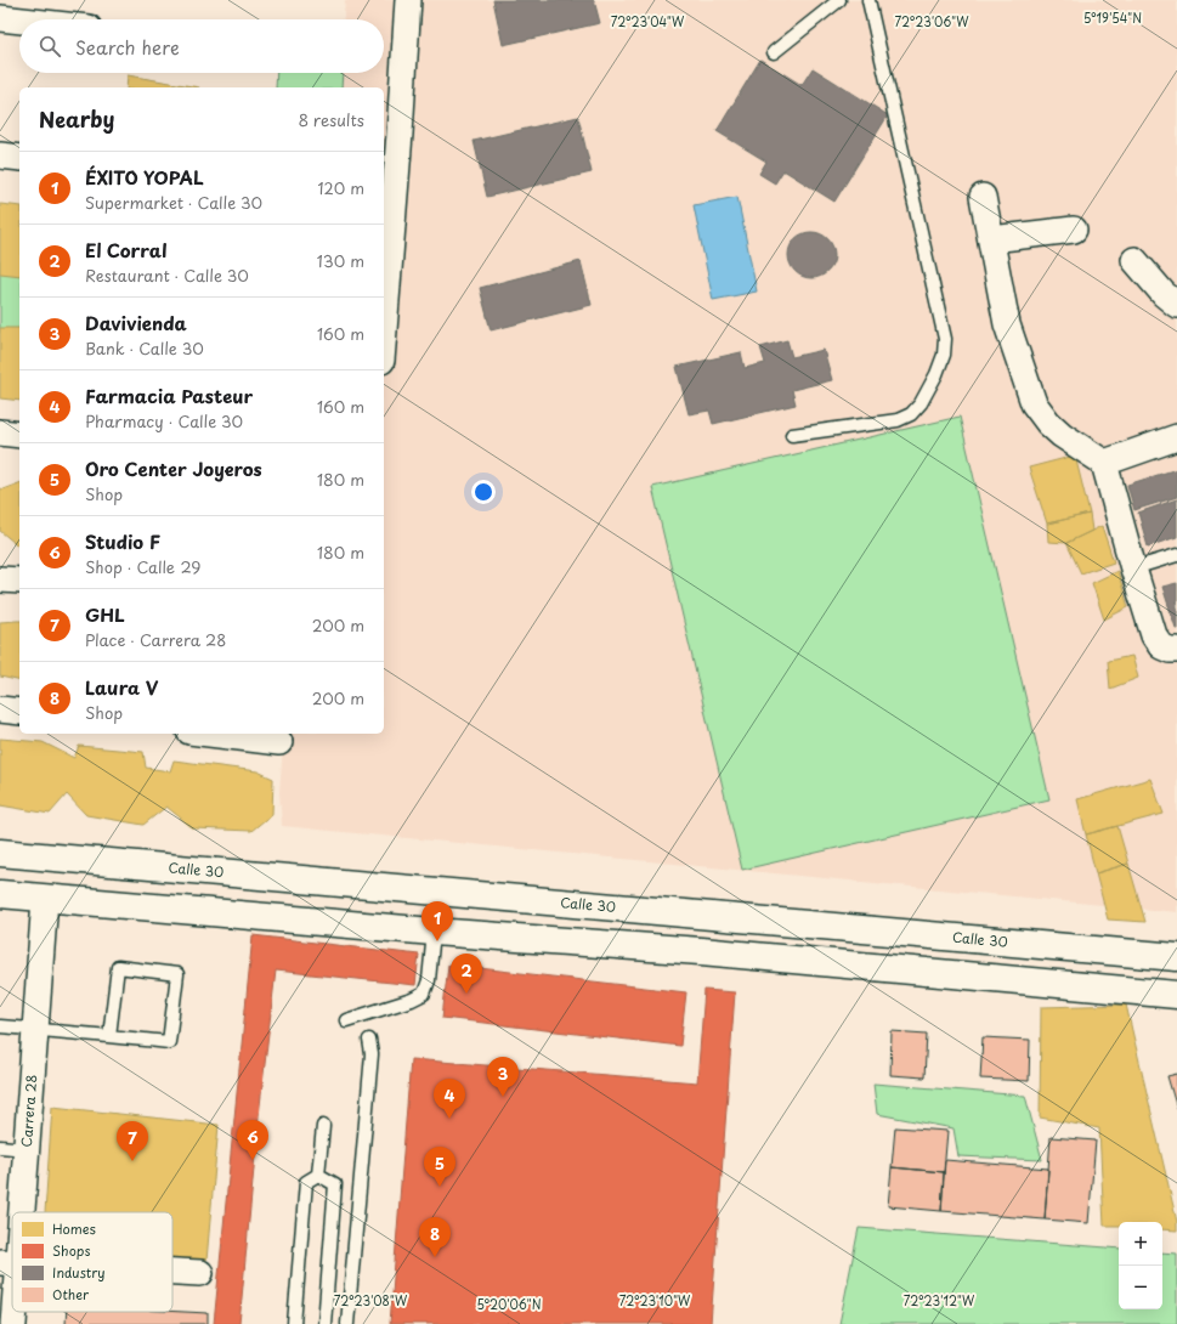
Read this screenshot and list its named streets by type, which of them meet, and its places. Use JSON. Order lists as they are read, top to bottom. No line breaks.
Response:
{"streets":{"main road":["Calle 30"],"street":["Carrera 28"]},"legend":["Homes","Shops","Industry","Other"],"page":{"search":"Search here","heading":["Nearby","8 results"],"list":[{"mark":"1","name":"ÉXITO YOPAL","note":"Supermarket · Calle 30","value":"120 m"},{"mark":"2","name":"El Corral","note":"Restaurant · Calle 30","value":"130 m"},{"mark":"3","name":"Davivienda","note":"Bank · Calle 30","value":"160 m"},{"mark":"4","name":"Farmacia Pasteur","note":"Pharmacy · Calle 30","value":"160 m"},{"mark":"5","name":"Oro Center Joyeros","note":"Shop","value":"180 m"},{"mark":"6","name":"Studio F","note":"Shop · Calle 29","value":"180 m"},{"mark":"7","name":"GHL","note":"Place · Carrera 28","value":"200 m"},{"mark":"8","name":"Laura V","note":"Shop","value":"200 m"}],"pins":["1","2","3","4","6","7","5","8"],"map_buttons":["+","−"]},"coordinates":["5°19'54\"N","72°23'04\"W","72°23'06\"W","72°23'08\"W","72°23'10\"W","72°23'12\"W","5°20'06\"N"]}
